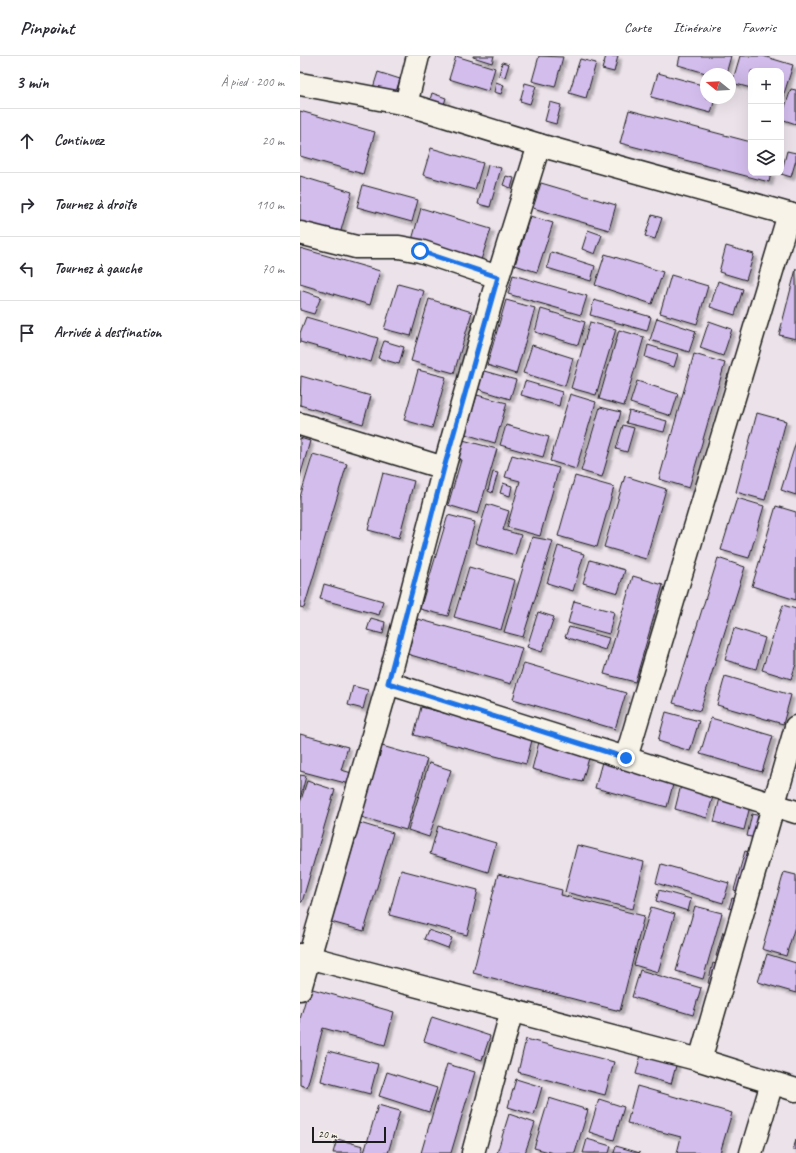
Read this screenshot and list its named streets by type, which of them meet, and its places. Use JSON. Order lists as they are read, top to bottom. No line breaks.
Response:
{"scale_bar":"20 m","north":"left","page":{"header":"Pinpoint","nav":["Carte","Itinéraire","Favoris"],"heading":["3 min","À pied · 200 m"],"map_buttons":["+","−"],"list":[["Continuez","20 m"],["Tournez à droite","110 m"],["Tournez à gauche","70 m"],"Arrivée à destination"],"scale":"20 m"}}
